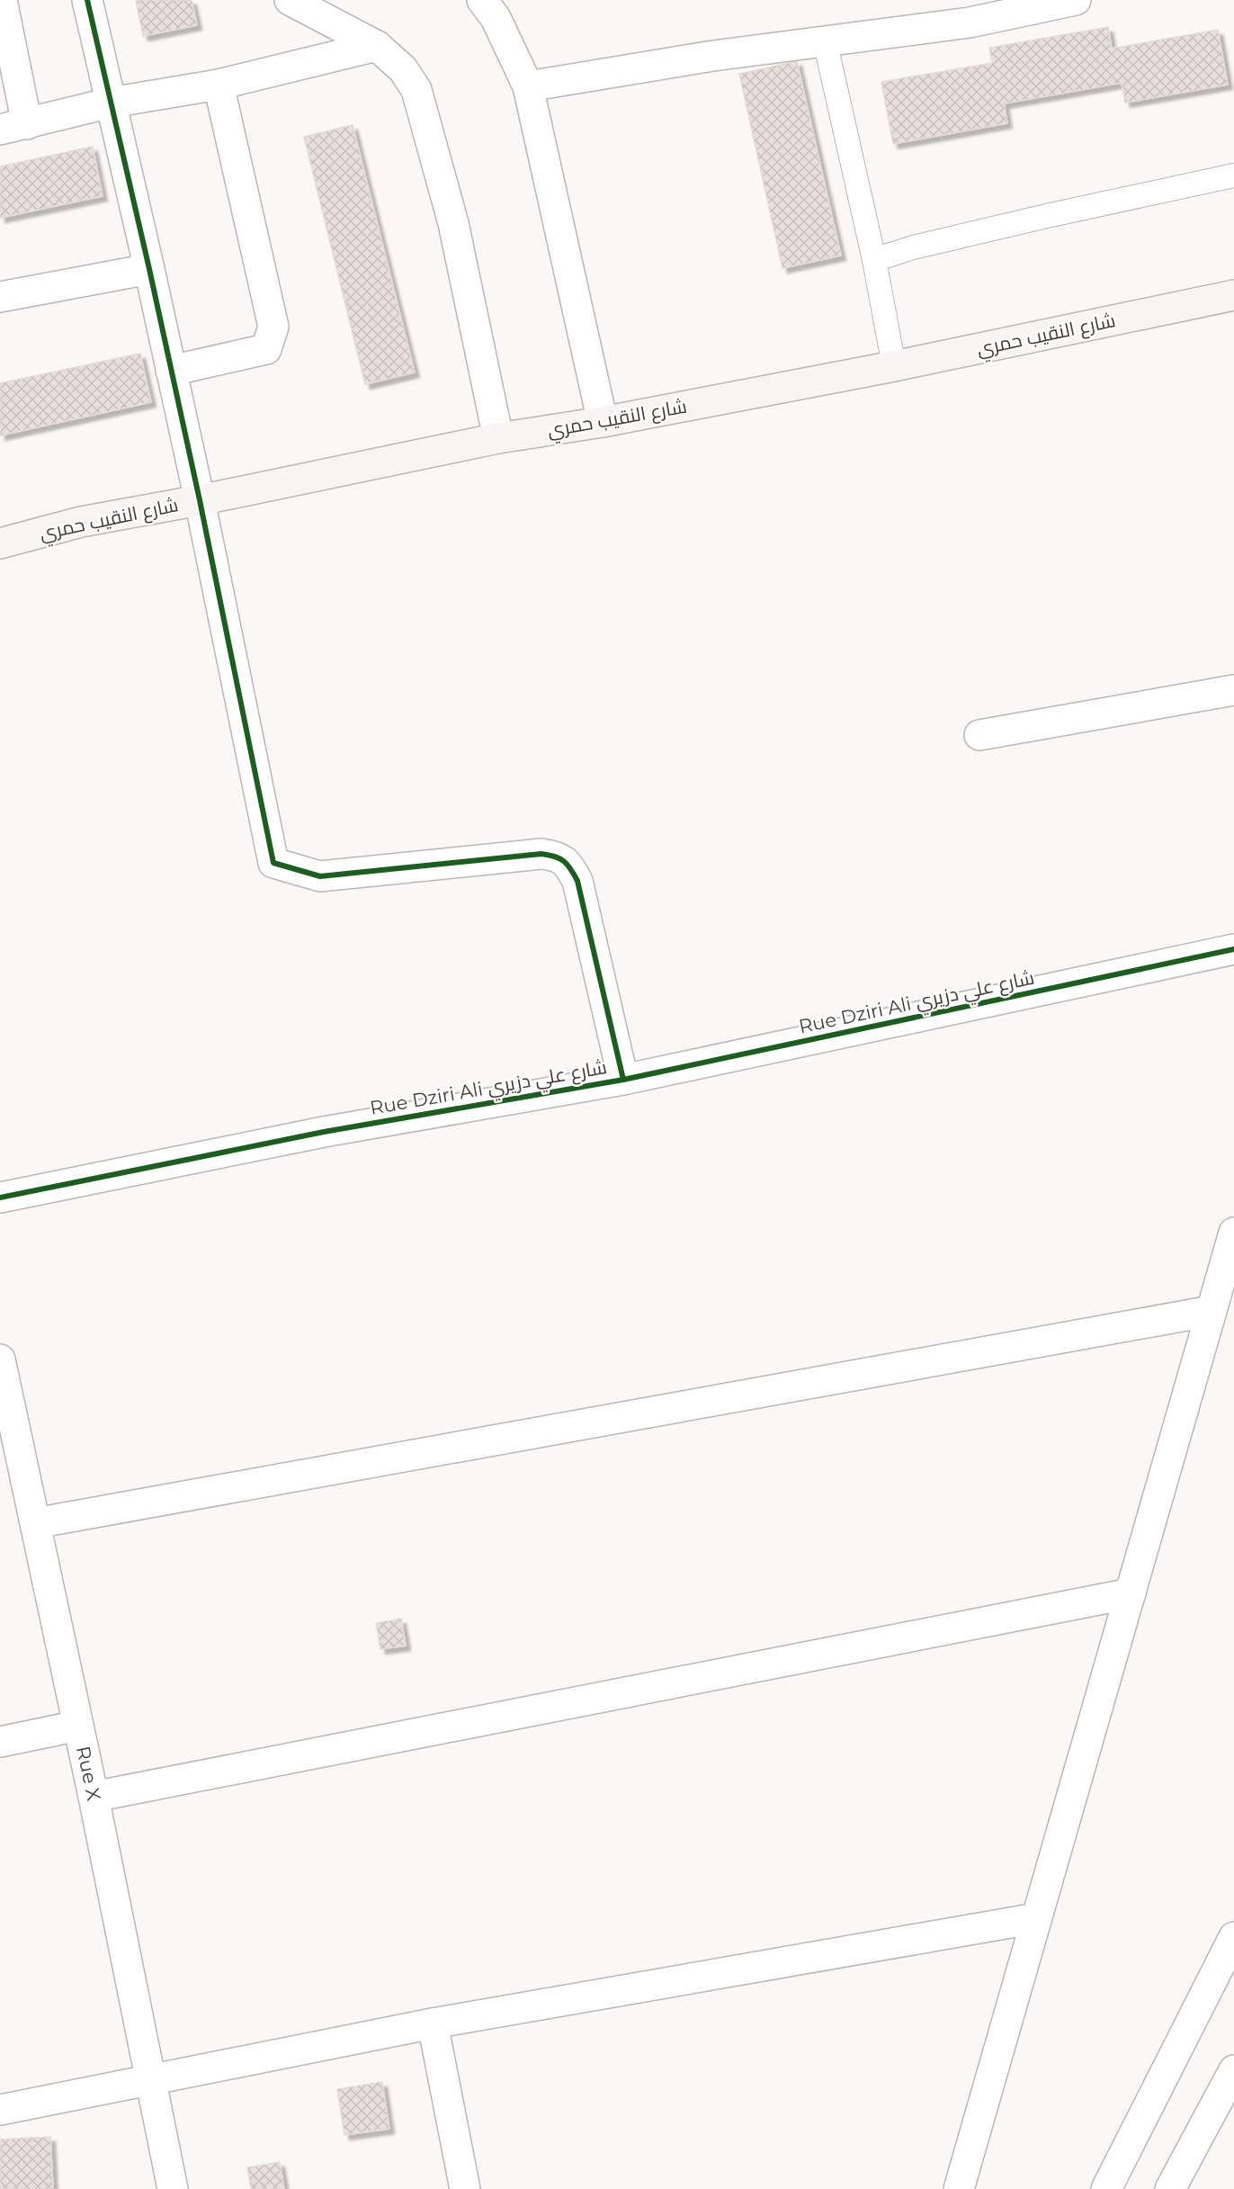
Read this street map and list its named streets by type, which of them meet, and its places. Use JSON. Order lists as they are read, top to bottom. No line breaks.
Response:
{"streets":{"main road":["شارع النقيب حمري"],"street":["Rue Dziri Ali شارع علي دزيري","Rue X"]}}
